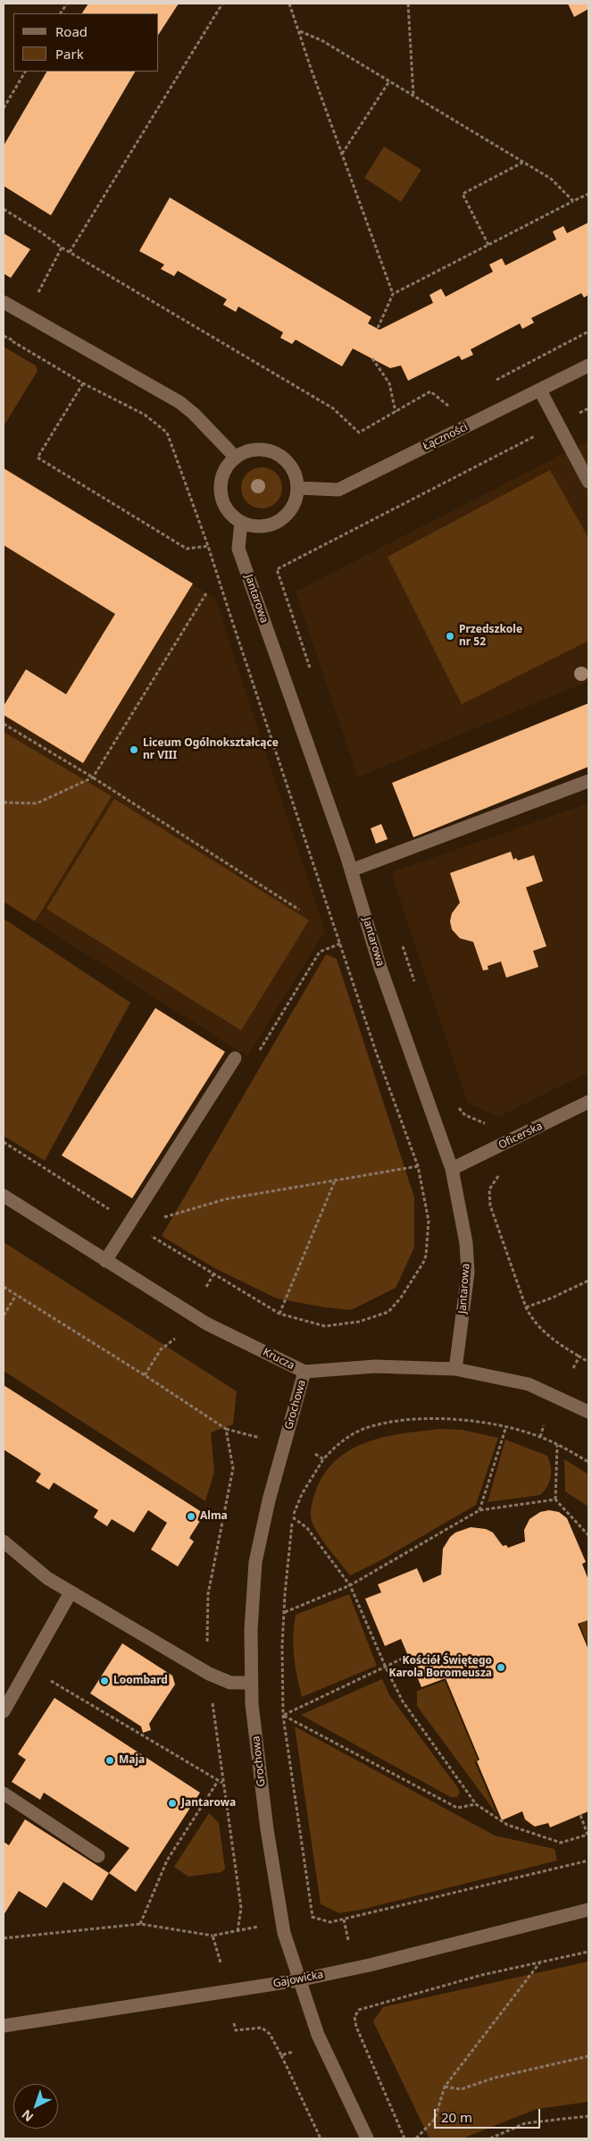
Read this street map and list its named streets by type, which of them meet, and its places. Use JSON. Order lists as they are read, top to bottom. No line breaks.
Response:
{"streets":{"street":["Łączności","Jantarowa","Oficerska","Krucza","Grochowa","Gajowicka"]},"crossings":[["Łączności","Jantarowa"],["Jantarowa","Oficerska"],["Jantarowa","Krucza"],["Krucza","Grochowa"],["Grochowa","Gajowicka"]],"places":["Przedszkole nr 52","Liceum Ogólnokształcące nr VIII","Alma","Kościół Świętego Karola Boromeusza","Loombard","Maja","Jantarowa"],"legend":["Road","Park"],"scale_bar":"20 m","north":"bottom left"}
